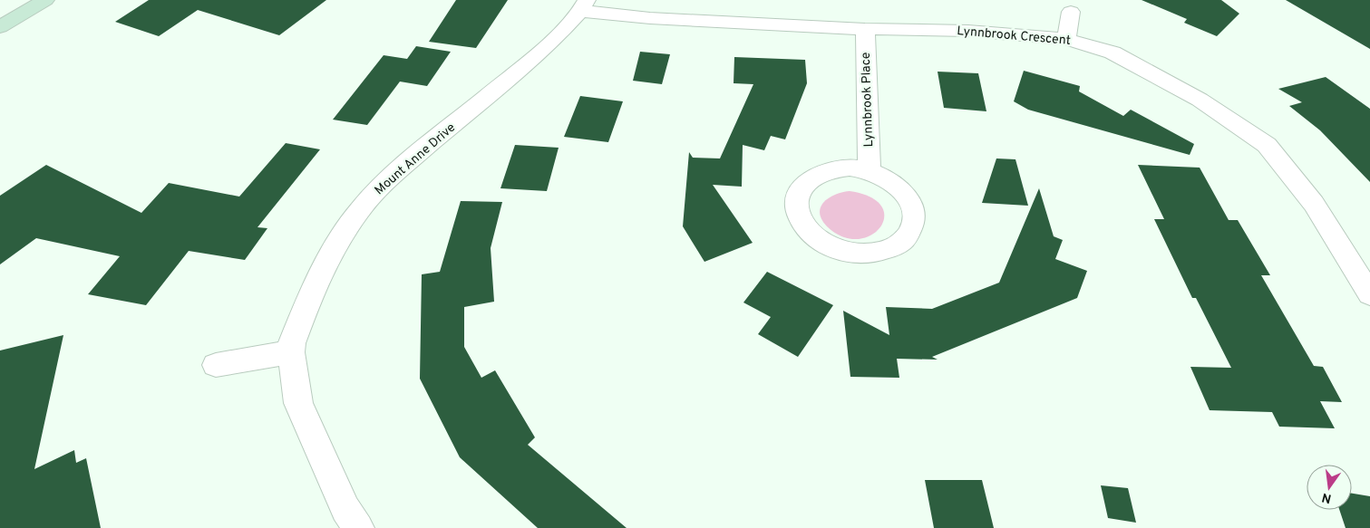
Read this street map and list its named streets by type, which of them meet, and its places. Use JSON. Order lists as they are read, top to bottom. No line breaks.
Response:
{"streets":{"street":["Lynnbrook Crescent","Lynnbrook Place","Mount Anne Drive"]},"crossings":[["Lynnbrook Crescent","Lynnbrook Place"],["Lynnbrook Crescent","Mount Anne Drive"]],"north":"bottom"}
